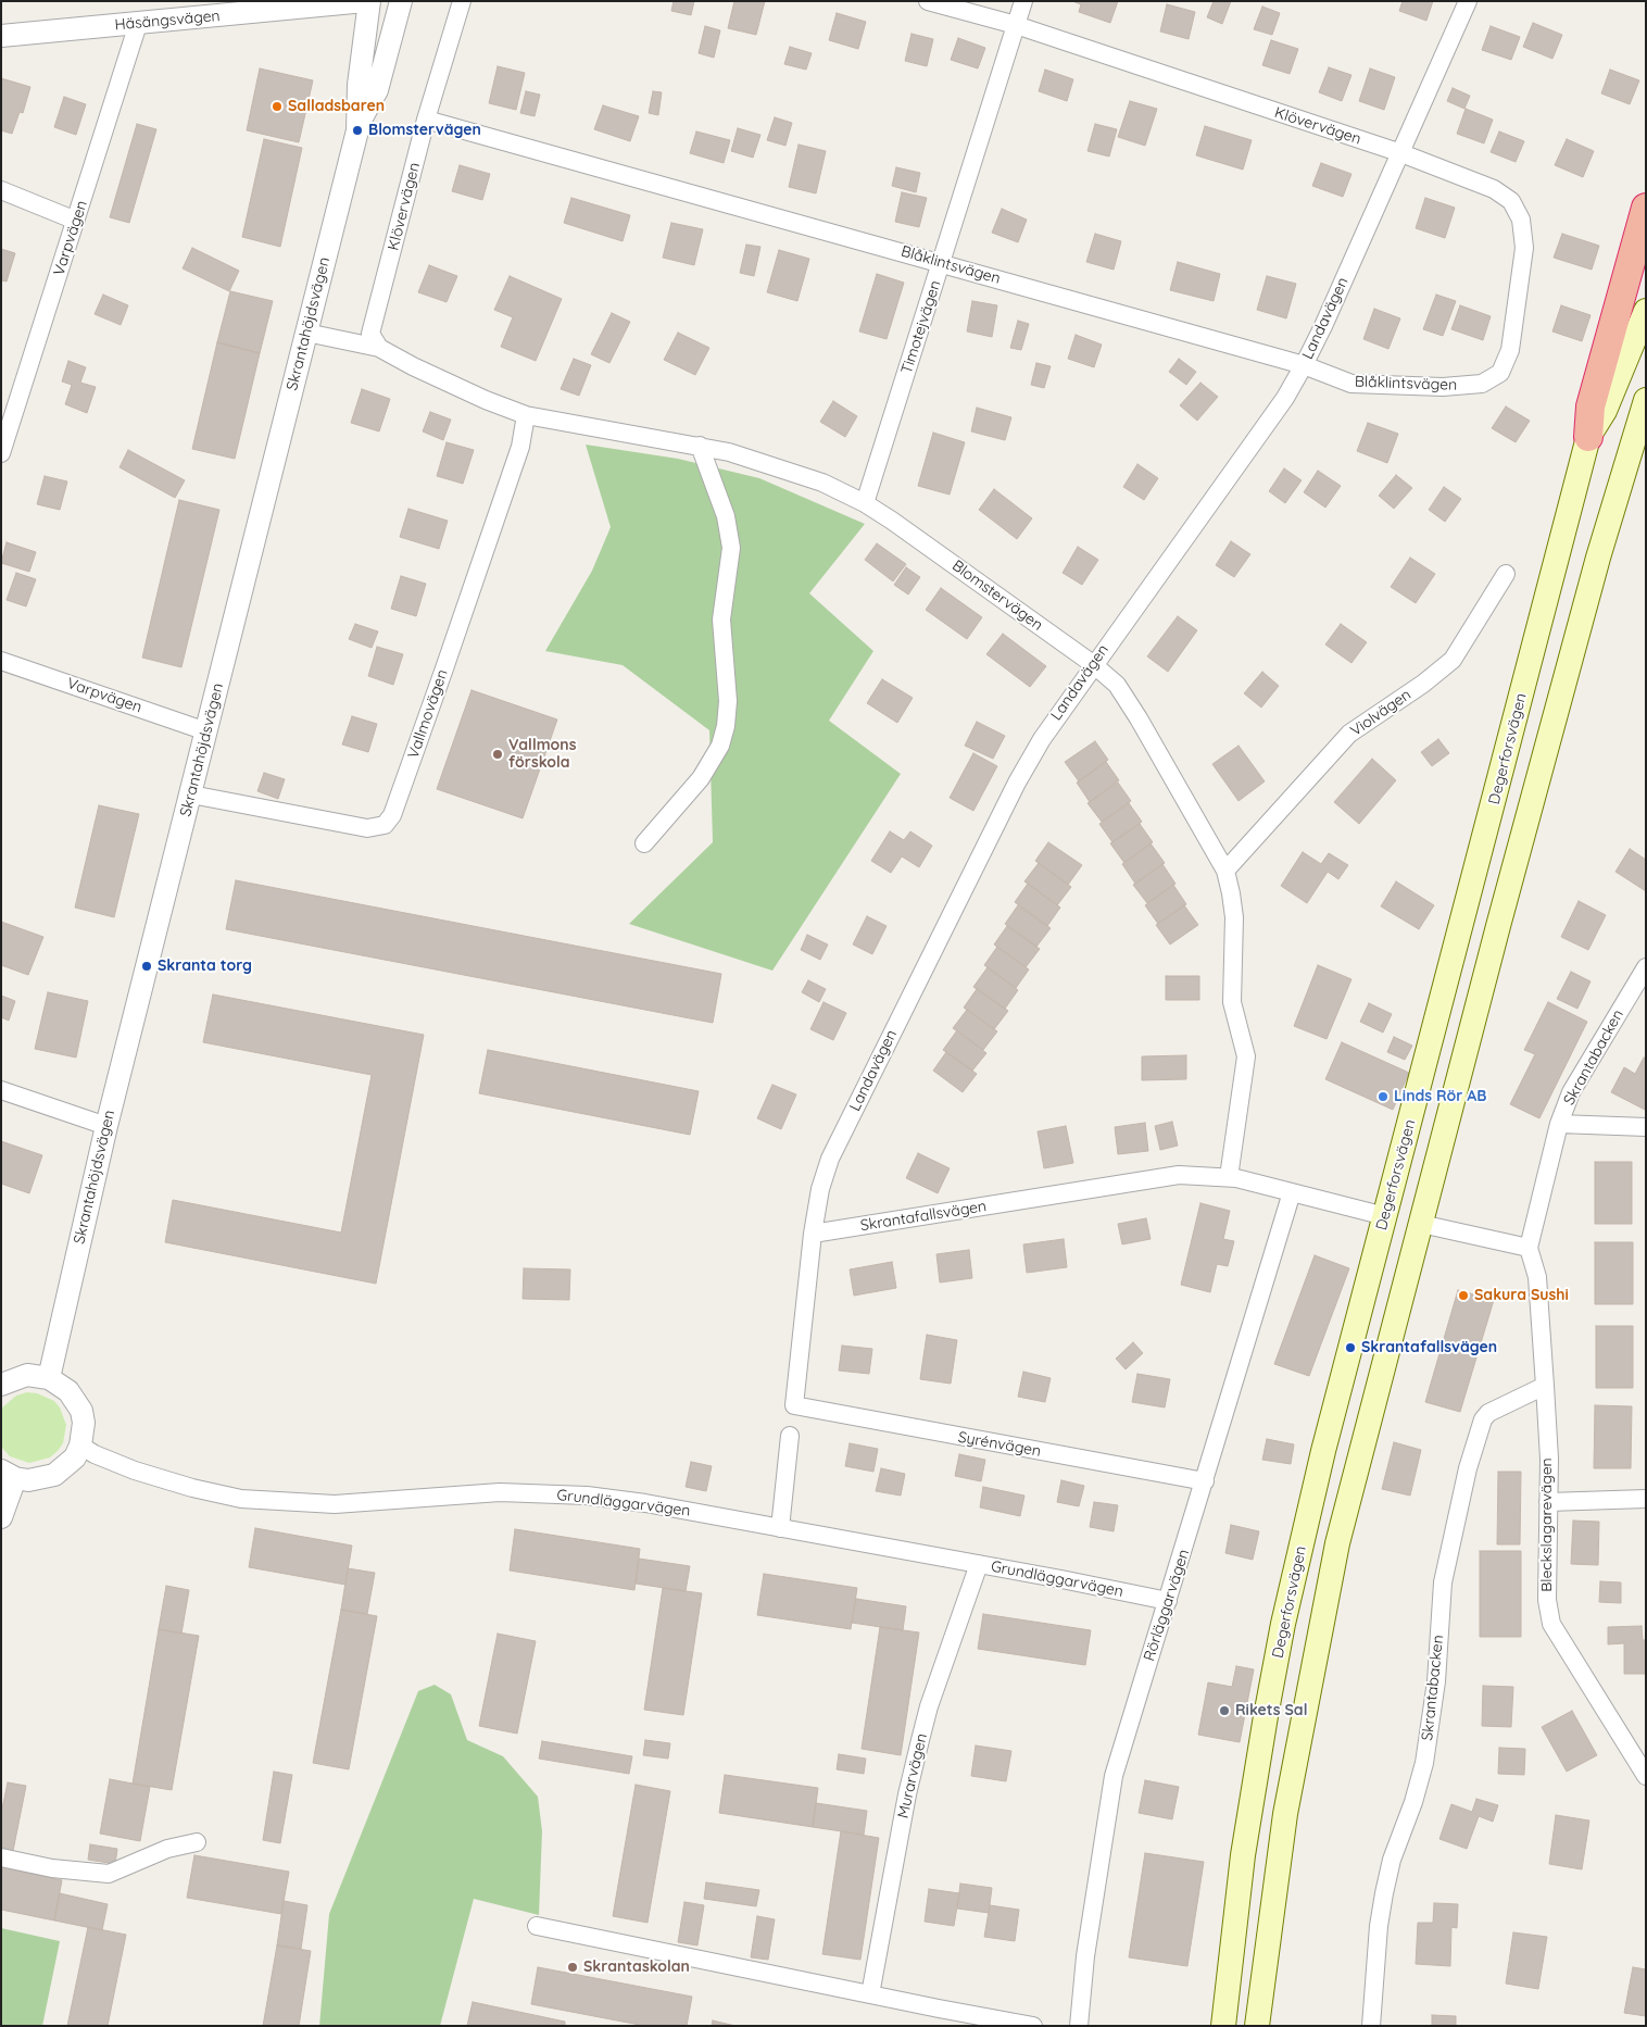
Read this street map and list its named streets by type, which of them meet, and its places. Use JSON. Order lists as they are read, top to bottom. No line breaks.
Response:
{"streets":{"main road":["Degerforsvägen"],"street":["Häsängsvägen","Klövervägen","Varpvägen","Blåklintsvägen","Landavägen","Skrantahöjdsvägen","Timotejvägen","Blomstervägen","Violvägen","Vallmovägen","Skrantabacken","Skrantafallsvägen","Syrénvägen","Grundläggarvägen","Bleckslagarevägen","Rörläggarvägen","Murarvägen"]},"crossings":[["Häsängsvägen","Varpvägen"],["Häsängsvägen","Skrantahöjdsvägen"],["Klövervägen","Blåklintsvägen"],["Klövervägen","Landavägen"],["Klövervägen","Timotejvägen"],["Klövervägen","Blomstervägen"],["Varpvägen","Skrantahöjdsvägen"],["Blåklintsvägen","Landavägen"],["Blåklintsvägen","Timotejvägen"],["Landavägen","Blomstervägen"],["Landavägen","Skrantafallsvägen"],["Landavägen","Syrénvägen"],["Skrantahöjdsvägen","Blomstervägen"],["Skrantahöjdsvägen","Vallmovägen"],["Timotejvägen","Blomstervägen"],["Blomstervägen","Violvägen"],["Blomstervägen","Vallmovägen"],["Blomstervägen","Skrantafallsvägen"],["Degerforsvägen","Skrantafallsvägen"],["Skrantabacken","Bleckslagarevägen"],["Skrantafallsvägen","Rörläggarvägen"],["Syrénvägen","Rörläggarvägen"],["Grundläggarvägen","Rörläggarvägen"],["Grundläggarvägen","Murarvägen"]],"places":["Salladsbaren","Blomstervägen","Vallmons förskola","Skranta torg","Linds Rör AB","Sakura Sushi","Skrantafallsvägen","Rikets Sal","Skrantaskolan"]}
